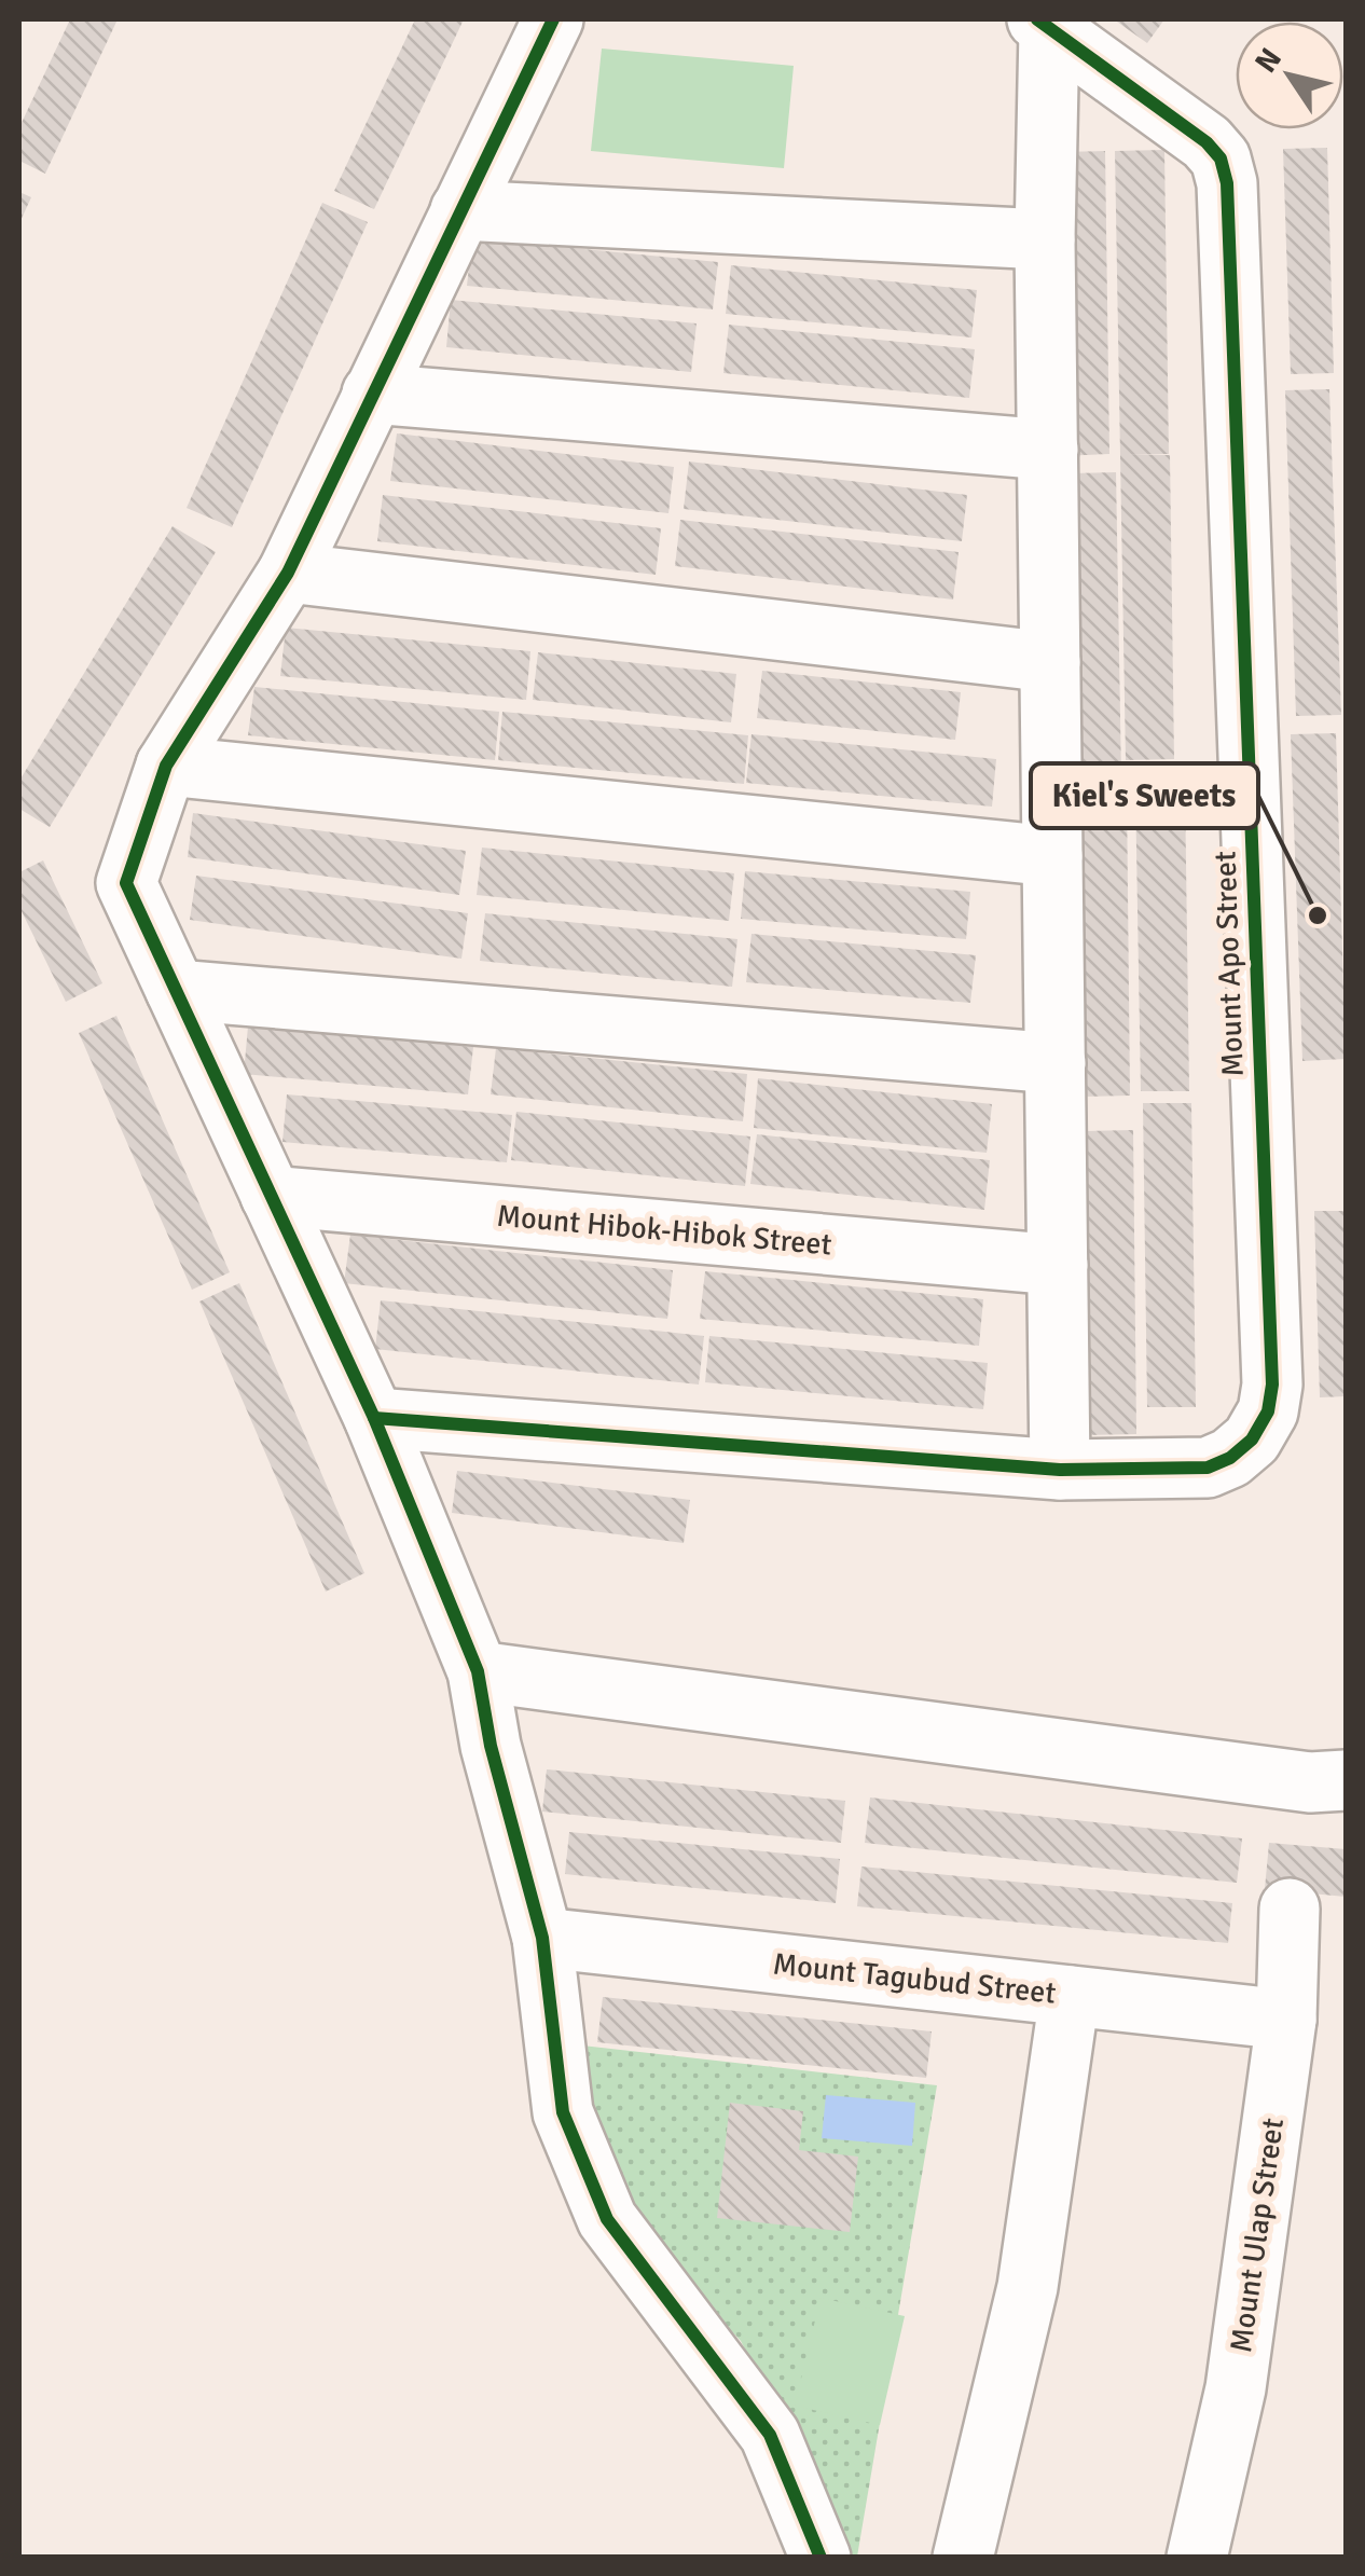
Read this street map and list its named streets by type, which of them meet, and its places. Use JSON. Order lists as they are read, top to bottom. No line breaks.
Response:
{"streets":{"street":["Mount Apo Street","Mount Hibok-Hibok Street","Mount Tagubud Street","Mount Ulap Street"]},"crossings":[["Mount Tagubud Street","Mount Ulap Street"]],"places":["Kiel's Sweets"],"north":"top left"}
